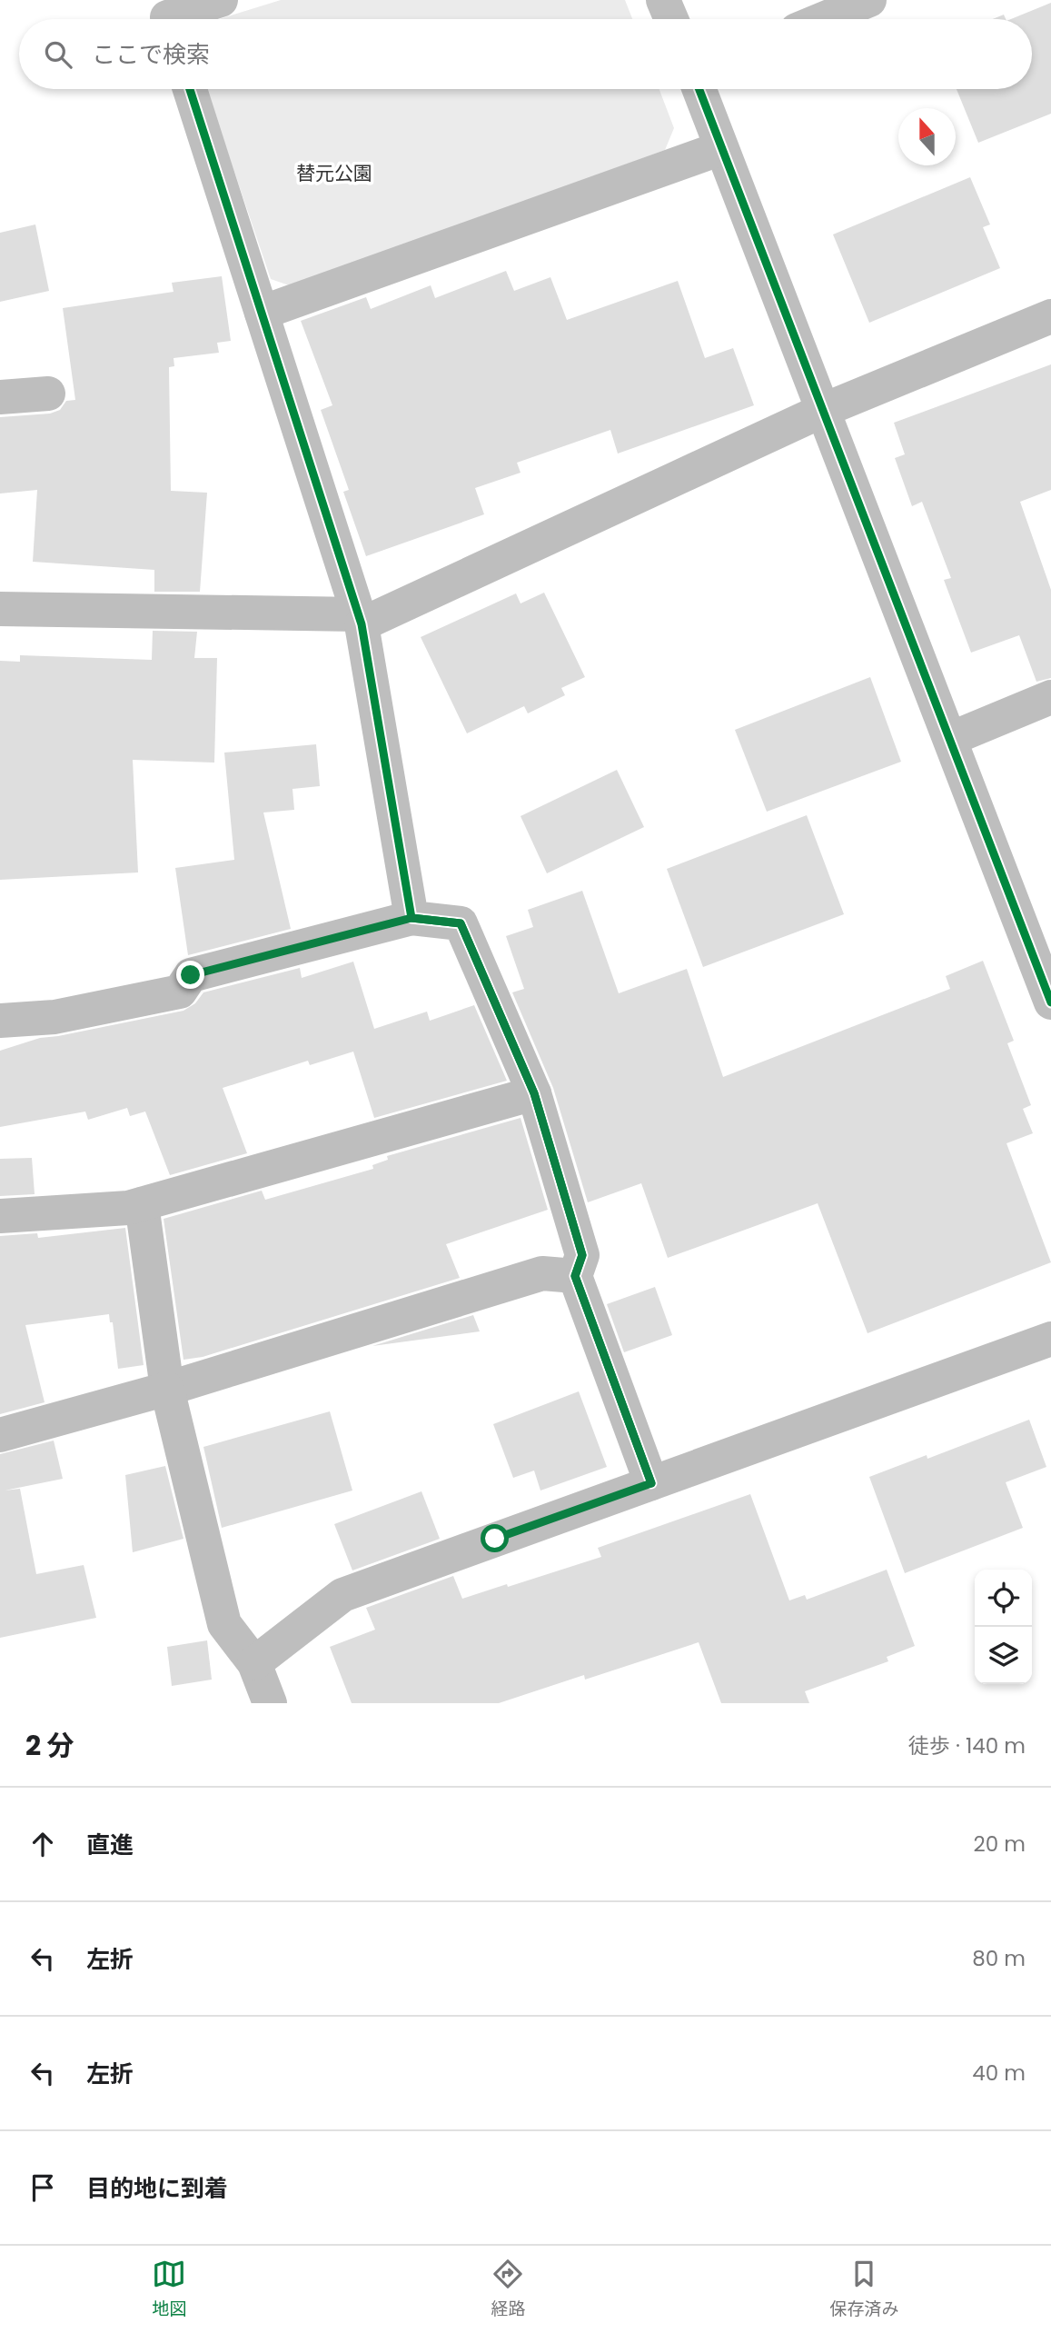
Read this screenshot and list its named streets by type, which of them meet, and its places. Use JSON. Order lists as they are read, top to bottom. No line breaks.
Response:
{"parks":["替元公園"],"north":"top","page":{"search":"ここで検索","heading":["2 分","徒歩 · 140 m"],"list":[["直進","20 m"],["左折","80 m"],["左折","40 m"],"目的地に到着"],"nav":["地図","経路","保存済み"]}}
